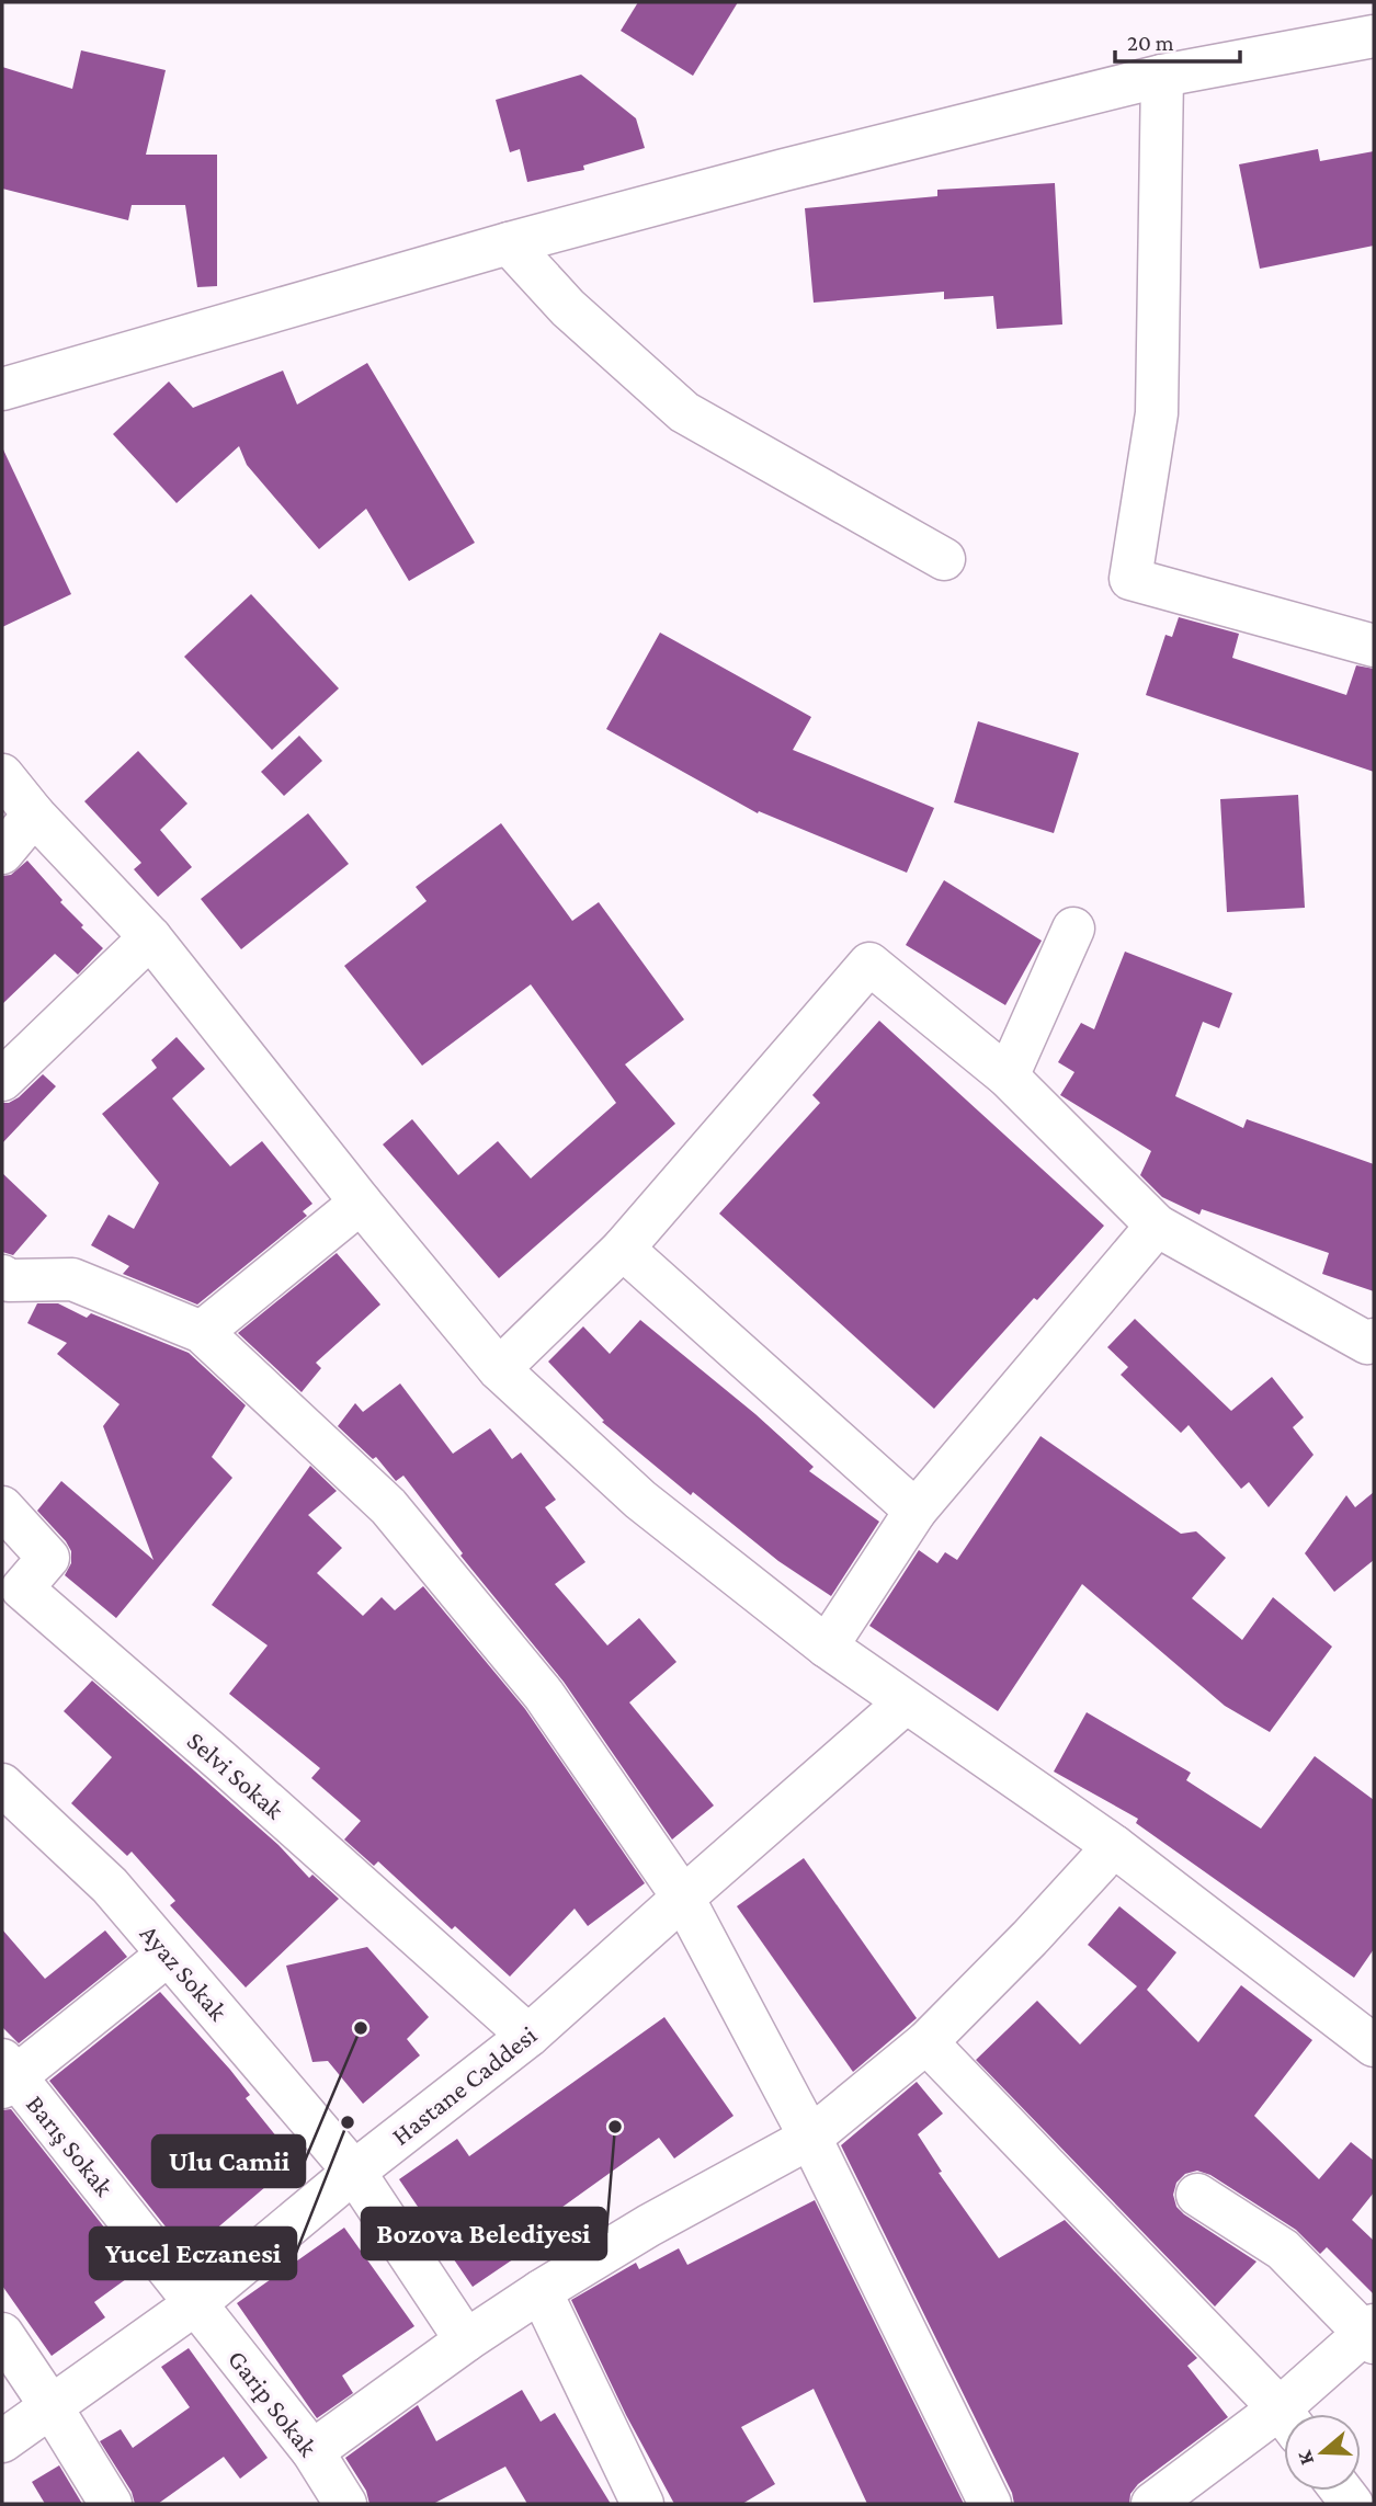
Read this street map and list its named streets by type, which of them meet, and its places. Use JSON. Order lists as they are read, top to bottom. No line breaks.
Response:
{"streets":{"street":["Selvi Sokak","Ayaz Sokak","Hastane Caddesi","Barış Sokak","Garip Sokak"]},"crossings":[["Selvi Sokak","Hastane Caddesi"],["Ayaz Sokak","Hastane Caddesi"],["Hastane Caddesi","Barış Sokak"],["Hastane Caddesi","Garip Sokak"],["Barış Sokak","Garip Sokak"]],"places":["Ulu Camii","Yucel Eczanesi","Bozova Belediyesi"],"scale_bar":"20 m","north":"left"}
